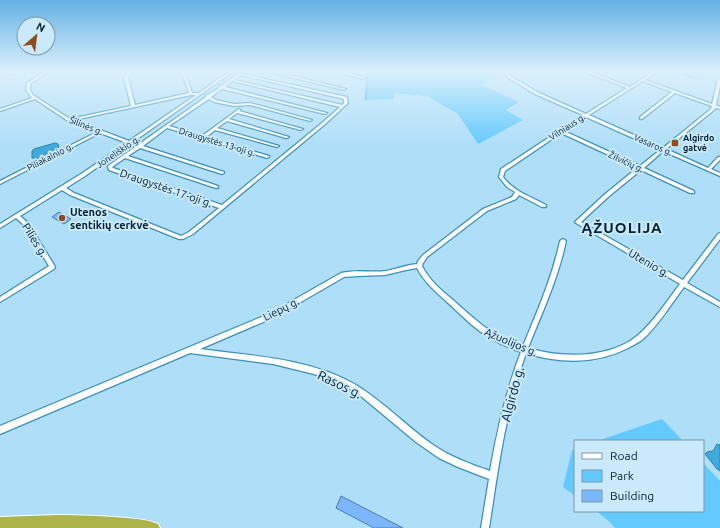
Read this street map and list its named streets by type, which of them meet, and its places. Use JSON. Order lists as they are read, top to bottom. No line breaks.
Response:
{"streets":{"street":["Šilinės g.","Vilniaus g.","Draugystės 13-oji g.","Vasaros g.","Joneliškio g.","Piliakalnio g.","Žilvičių g.","Draugystės 17-oji g.","Pilies g.","Utenio g.","Liepų g.","Ąžuolijos g.","Rasos g.","Algirdo g."]},"crossings":[["Šilinės g.","Joneliškio g."],["Šilinės g.","Piliakalnio g."],["Vilniaus g.","Vasaros g."],["Vilniaus g.","Žilvičių g."],["Joneliškio g.","Pilies g."],["Žilvičių g.","Utenio g."],["Utenio g.","Ąžuolijos g."],["Liepų g.","Ąžuolijos g."],["Liepų g.","Rasos g."],["Ąžuolijos g.","Algirdo g."],["Rasos g.","Algirdo g."]],"districts":["ĄŽUOLIJA"],"places":{"transit":["Algirdo gatvė"],"other":["Utenos sentikių cerkvė"]},"legend":["Road","Park","Building"],"north":"top right"}
